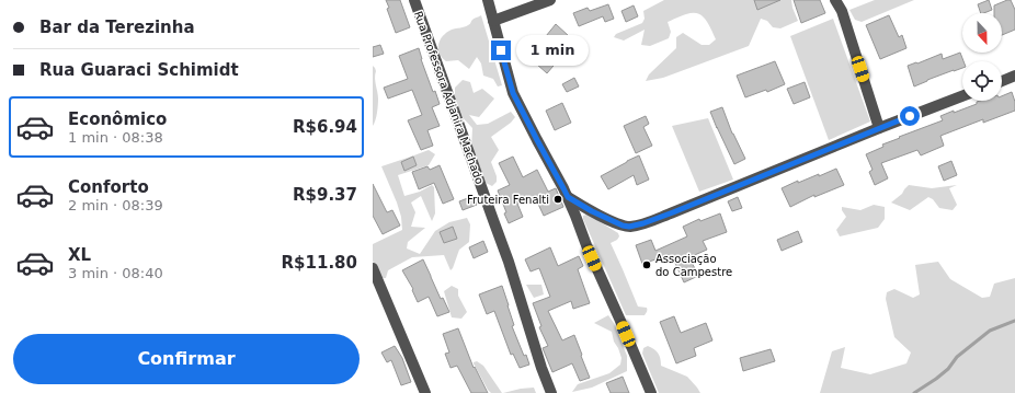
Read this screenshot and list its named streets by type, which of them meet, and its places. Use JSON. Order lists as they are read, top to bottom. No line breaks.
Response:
{"streets":{"street":["Rua Professora Adjanira Machado"]},"places":["Fruteira Fenalti","Associação do Campestre"],"north":"bottom","page":{"banner":["Bar da Terezinha","Rua Guaraci Schimidt"],"bubble":"1 min","list":[{"name":"Econômico","note":"1 min · 08:38","value":"R$6.94"},{"name":"Conforto","note":"2 min · 08:39","value":"R$9.37"},{"name":"XL","note":"3 min · 08:40","value":"R$11.80"}],"buttons":"Confirmar"}}
